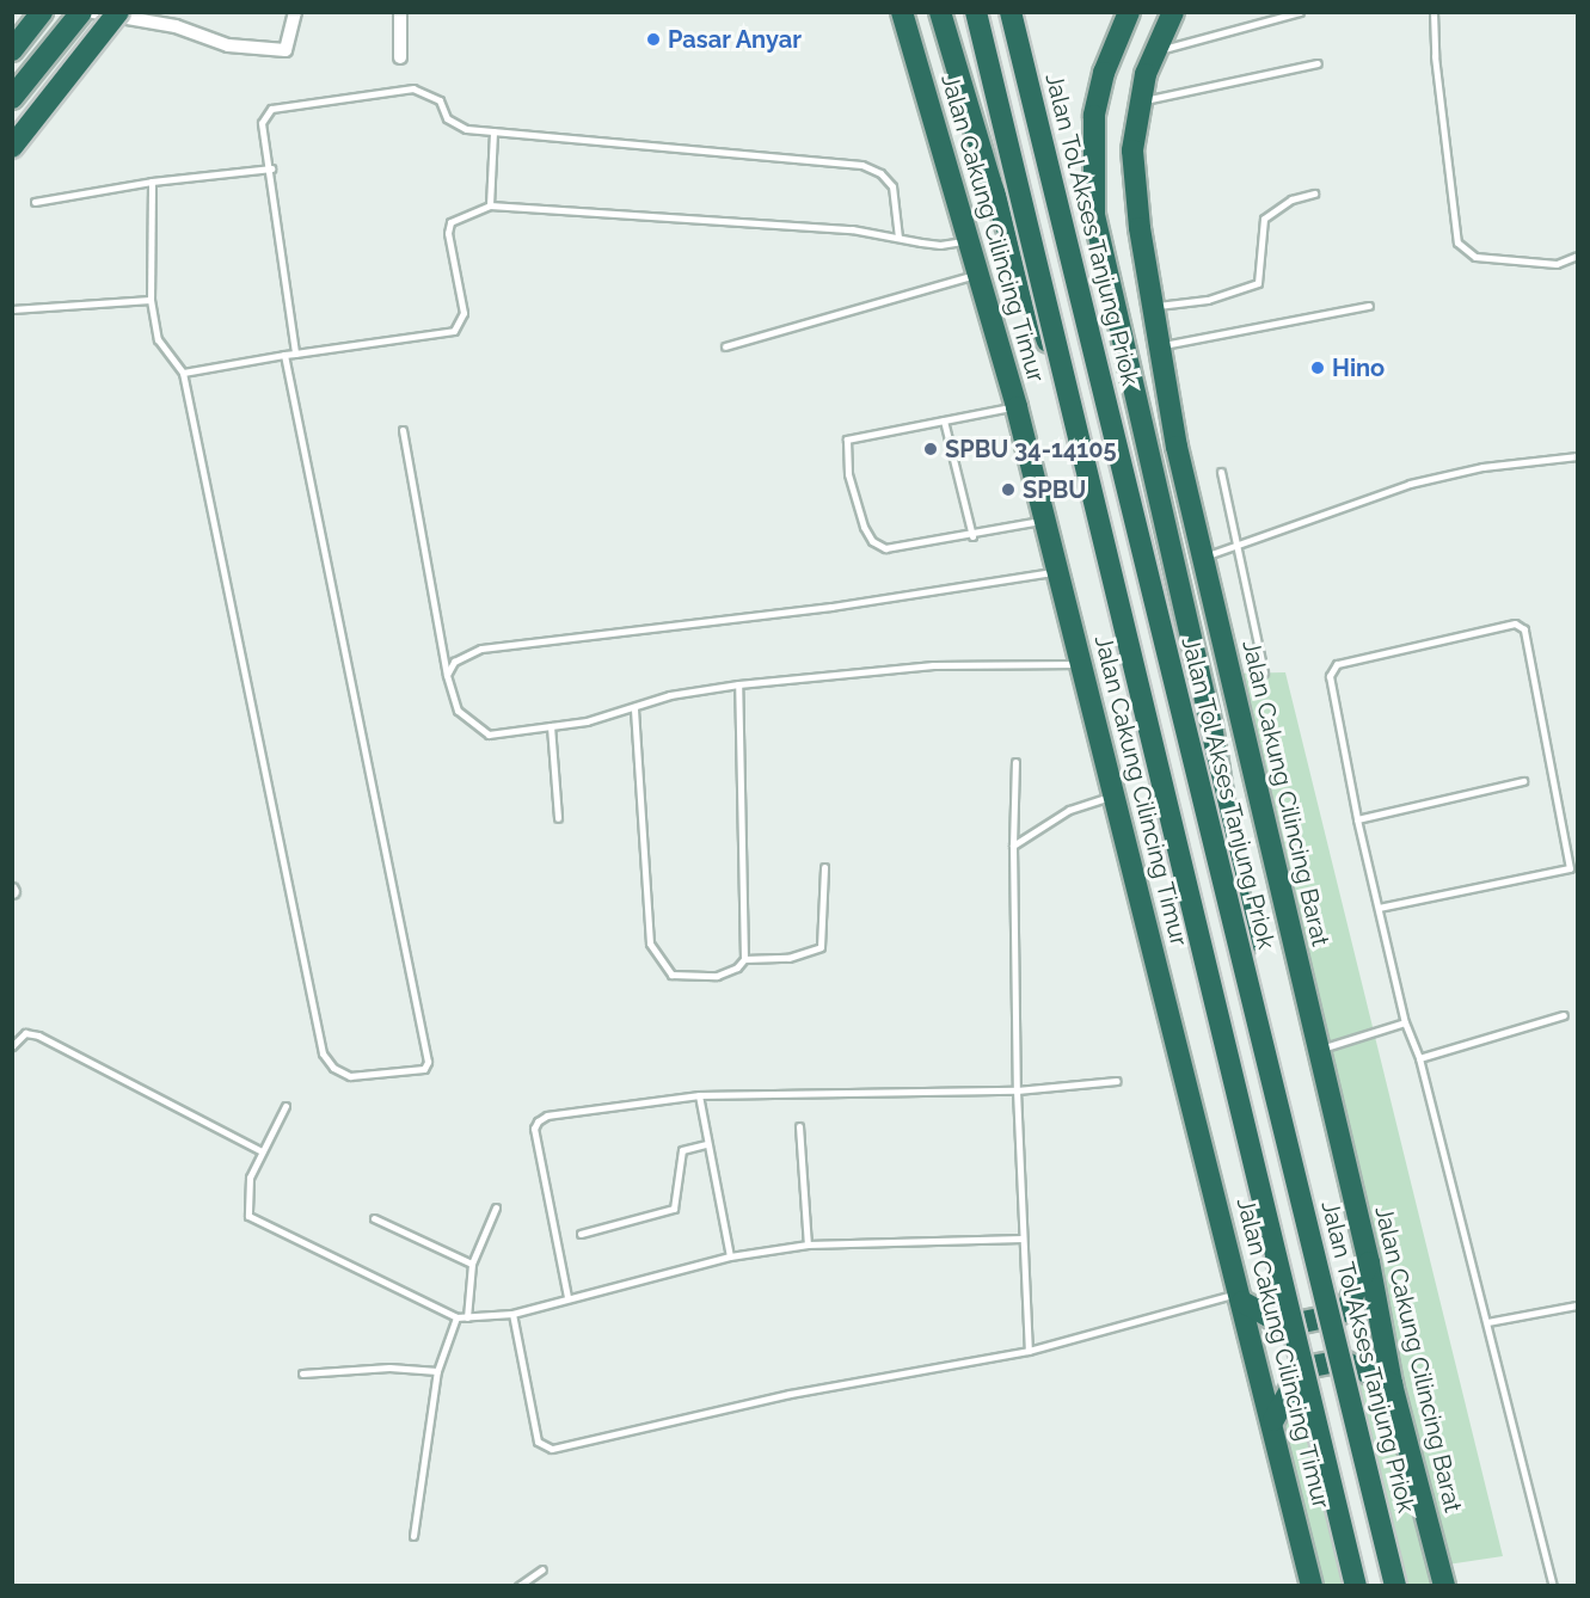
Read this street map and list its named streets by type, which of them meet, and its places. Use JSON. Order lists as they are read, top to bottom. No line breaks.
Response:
{"streets":{"highway":["Jalan Cakung Cilincing Timur","Jalan Tol Akses Tanjung Priok","Jalan Cakung Cilincing Barat"]},"places":["Pasar Anyar","Hino","SPBU 34-14105","SPBU"]}
